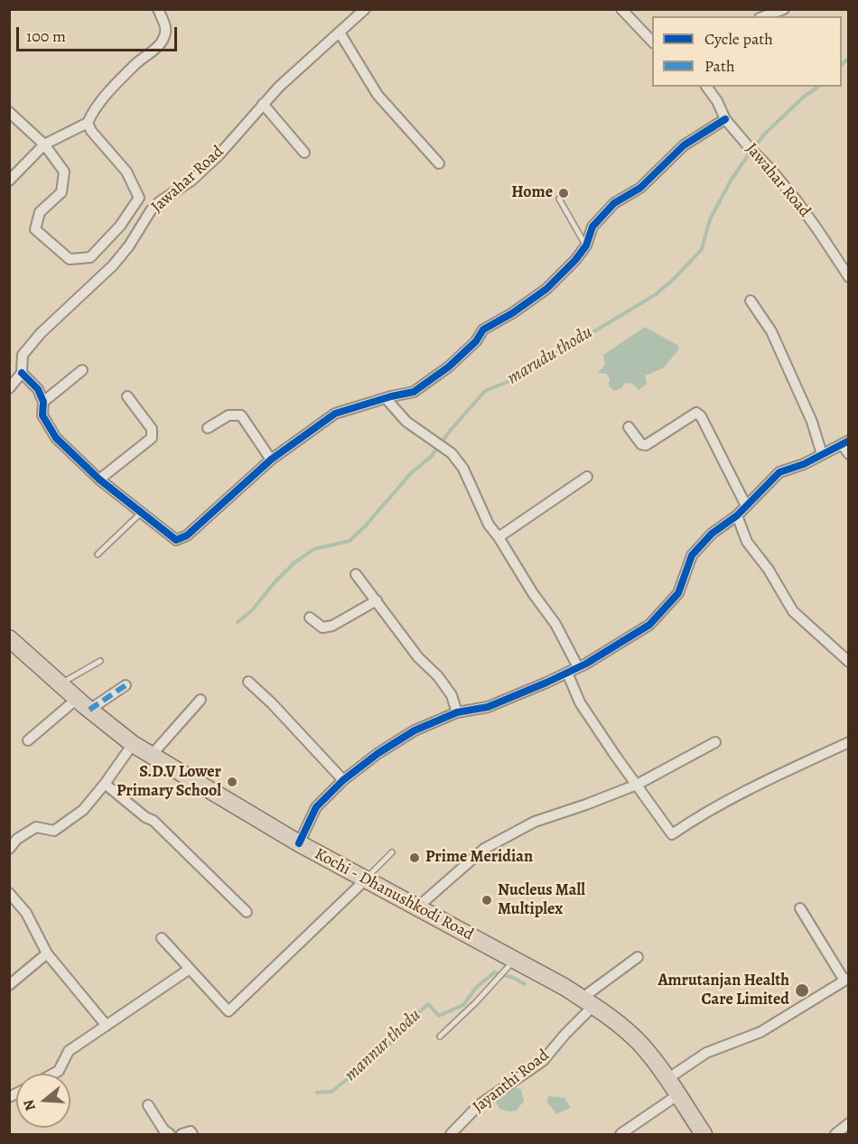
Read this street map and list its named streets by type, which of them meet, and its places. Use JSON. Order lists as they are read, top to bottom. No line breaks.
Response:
{"streets":{"highway":["Kochi - Dhanushkodi Road"],"street":["Jawahar Road","Jayanthi Road"]},"crossings":[["Kochi - Dhanushkodi Road","Jayanthi Road"]],"water":["marudu thodu","mannur thodu"],"places":["Home","S.D.V Lower Primary School","Prime Meridian","Nucleus Mall Multiplex","Amrutanjan Health Care Limited"],"legend":["Cycle path","Path"],"scale_bar":"100 m","north":"left"}
